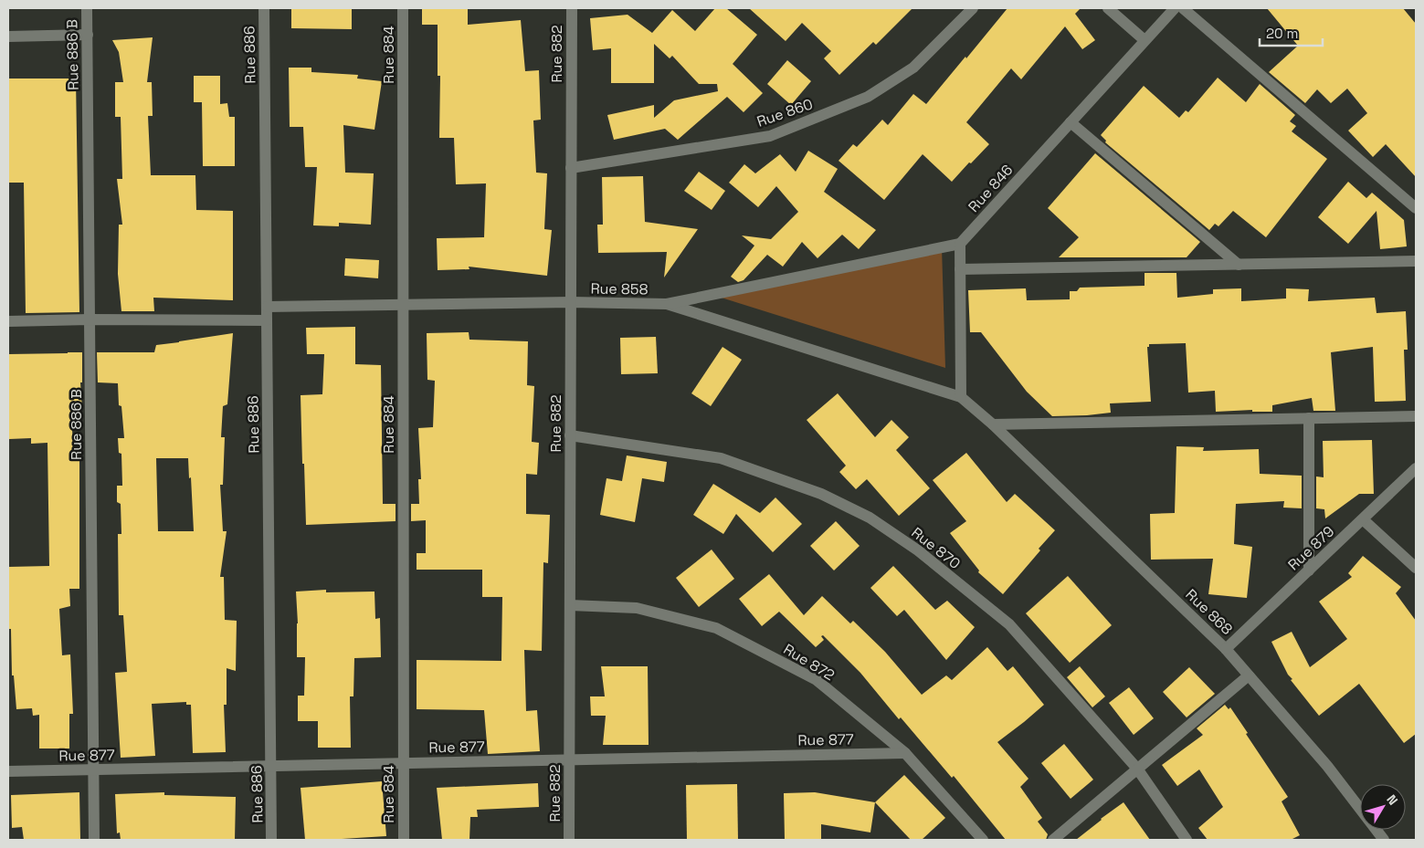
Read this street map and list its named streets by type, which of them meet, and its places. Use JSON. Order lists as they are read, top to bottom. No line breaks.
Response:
{"streets":{"street":["Rue 882","Rue 886 B","Rue 886","Rue 884","Rue 860","Rue 846","Rue 858","Rue 870","Rue 879","Rue 868","Rue 872","Rue 877"]},"crossings":[["Rue 882","Rue 860"],["Rue 882","Rue 858"],["Rue 882","Rue 870"],["Rue 882","Rue 872"],["Rue 882","Rue 877"],["Rue 886 B","Rue 877"],["Rue 886","Rue 858"],["Rue 886","Rue 877"],["Rue 884","Rue 858"],["Rue 884","Rue 877"],["Rue 879","Rue 868"],["Rue 872","Rue 877"]],"scale_bar":"20 m","north":"top right"}
